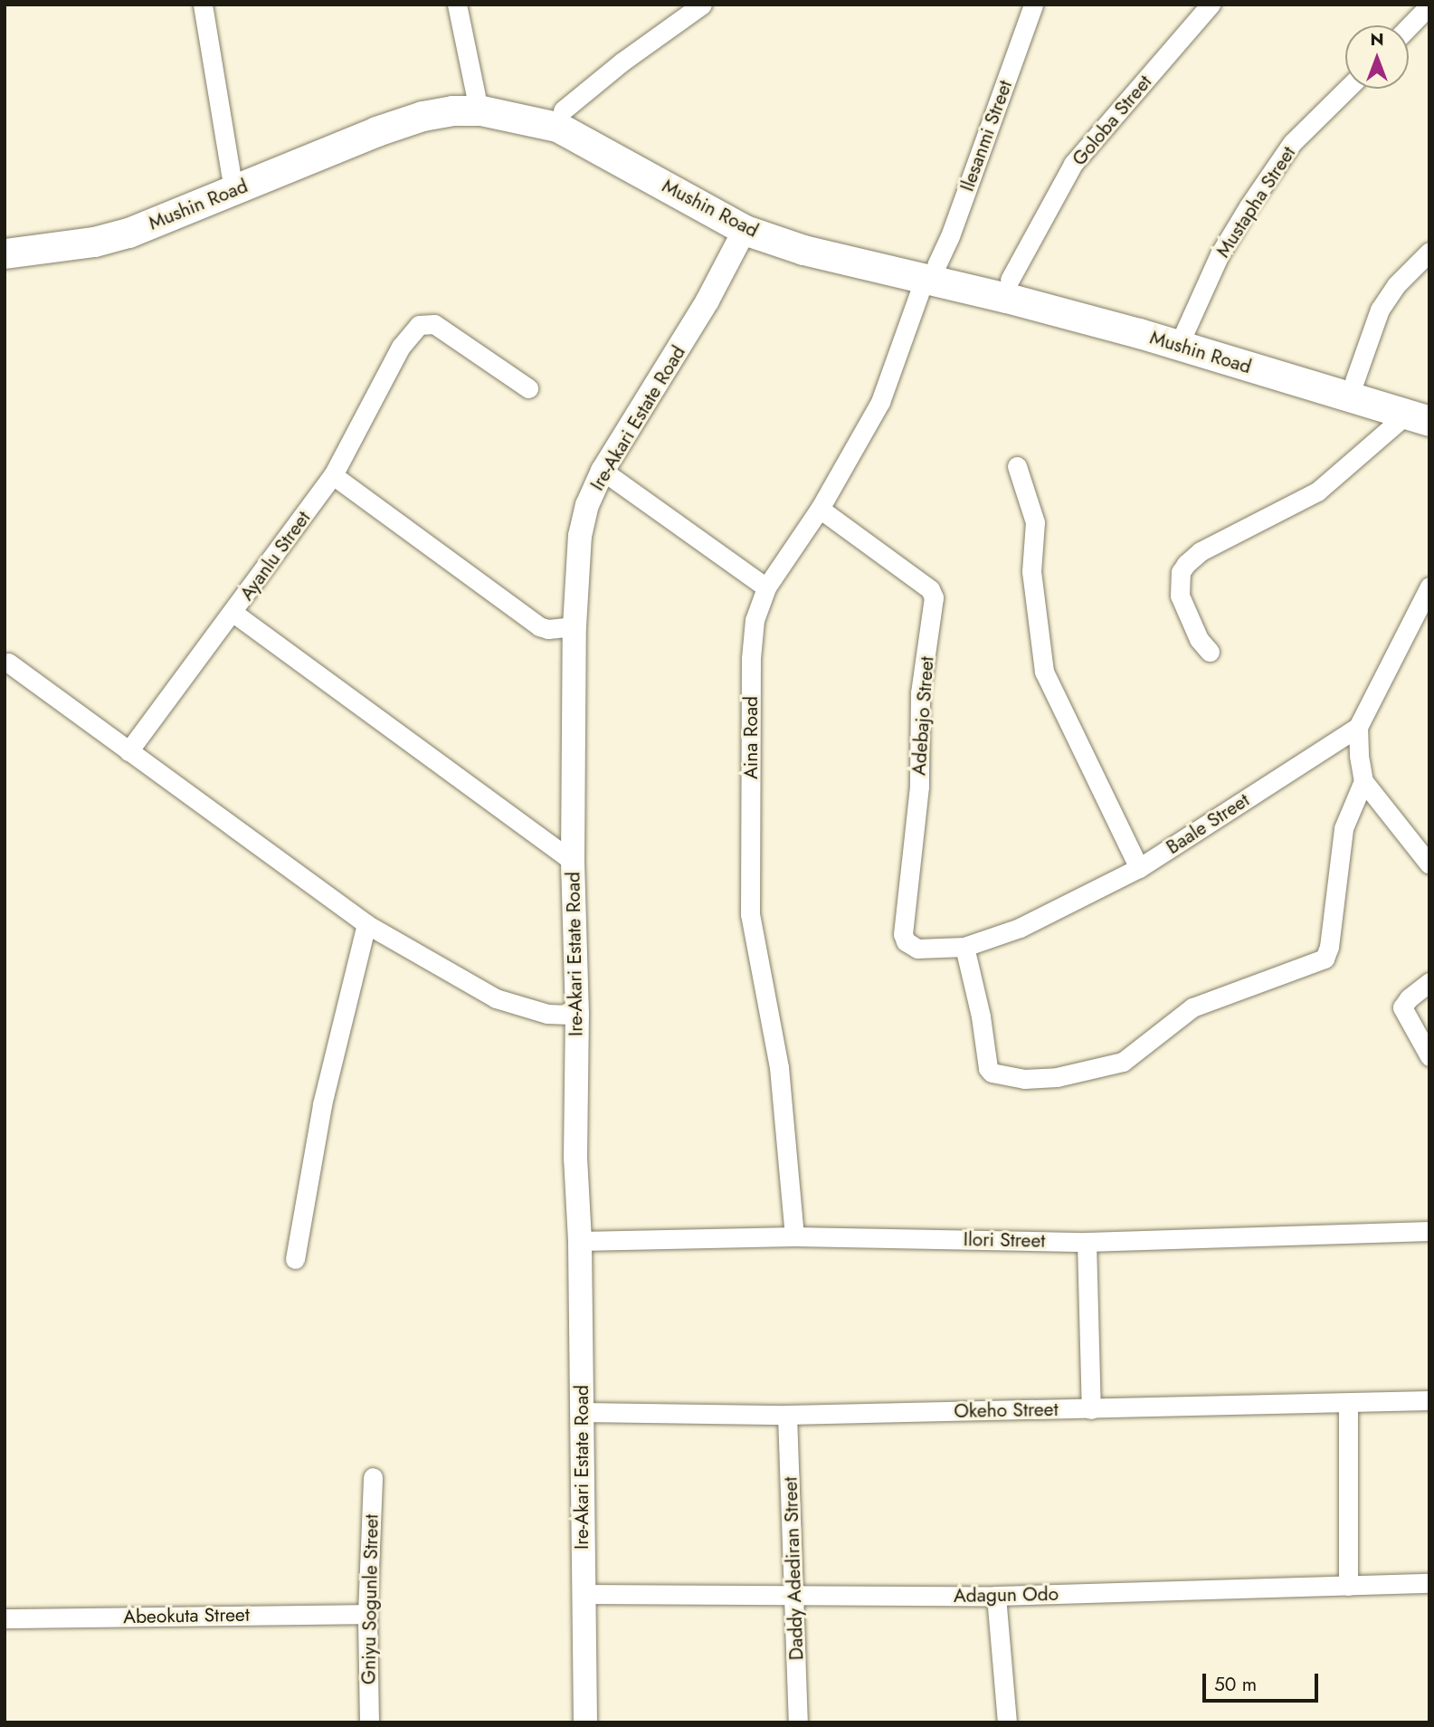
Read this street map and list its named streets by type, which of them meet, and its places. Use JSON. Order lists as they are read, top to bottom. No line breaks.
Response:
{"streets":{"main road":["Mushin Road"],"street":["Goloba Street","Ilesanmi Street","Mustapha Street","Ire-Akari Estate Road","Ayanlu Street","Adebajo Street","Aina Road","Baale Street","Ilori Street","Okeho Street","Daddy Adediran Street","Adagun Odo","Gniyu Sogunle Street","Abeokuta Street"]},"crossings":[["Goloba Street","Mushin Road"],["Ilesanmi Street","Mushin Road"],["Ilesanmi Street","Aina Road"],["Mustapha Street","Mushin Road"],["Mushin Road","Ire-Akari Estate Road"],["Mushin Road","Aina Road"],["Ire-Akari Estate Road","Ilori Street"],["Ire-Akari Estate Road","Okeho Street"],["Ire-Akari Estate Road","Adagun Odo"],["Adebajo Street","Aina Road"],["Adebajo Street","Baale Street"],["Aina Road","Ilori Street"],["Okeho Street","Daddy Adediran Street"],["Daddy Adediran Street","Adagun Odo"],["Gniyu Sogunle Street","Abeokuta Street"]],"scale_bar":"50 m","north":"top"}
